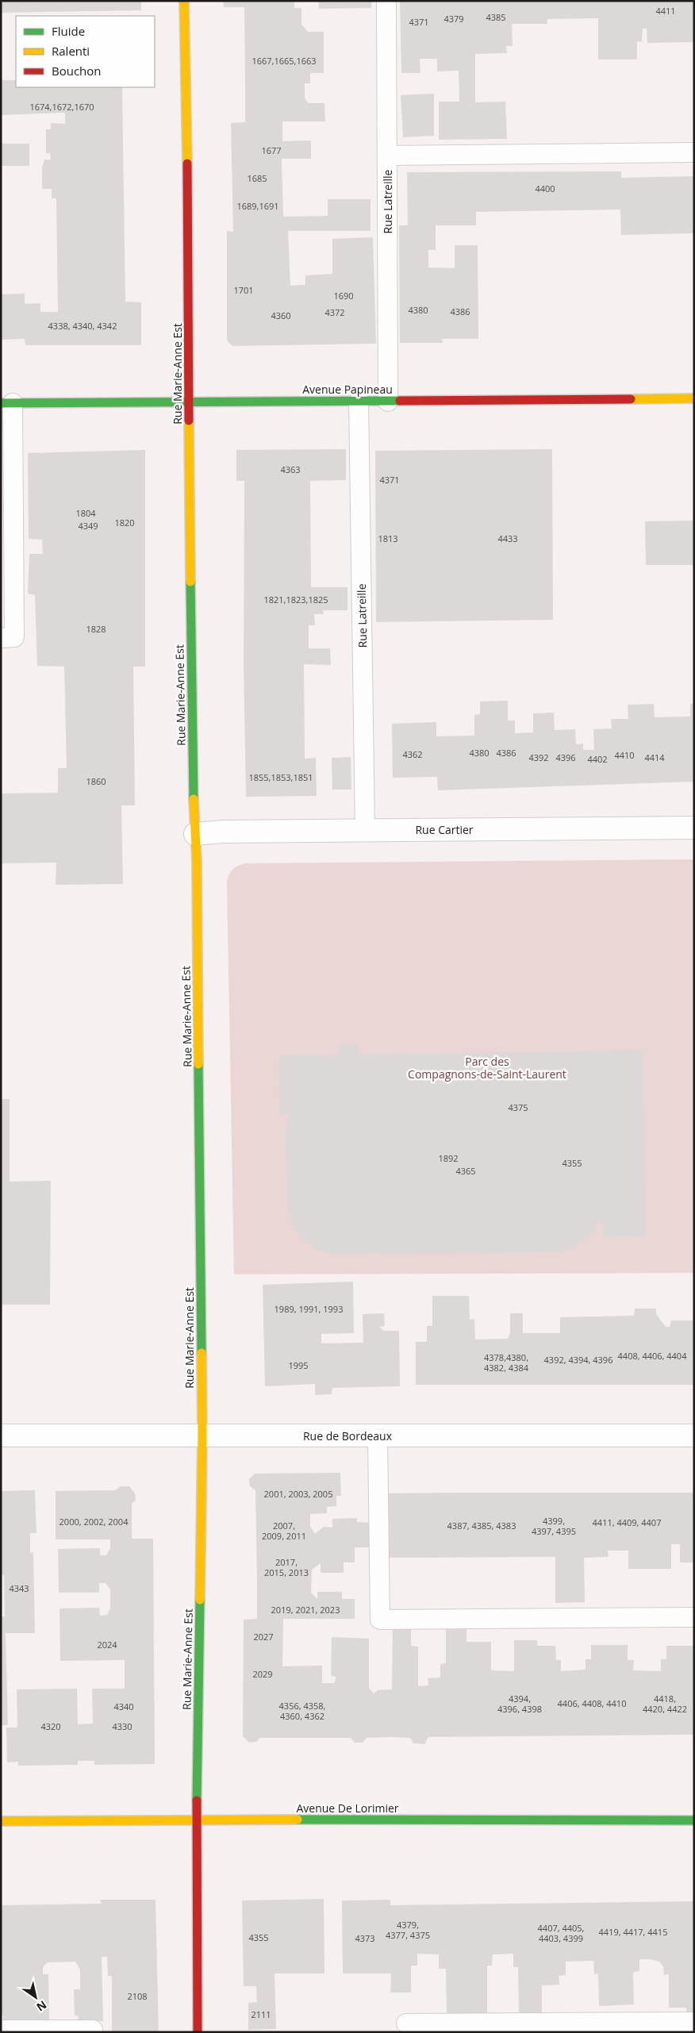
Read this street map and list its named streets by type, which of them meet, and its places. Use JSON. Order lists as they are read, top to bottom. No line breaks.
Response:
{"streets":{"street":["Rue Marie-Anne Est","Avenue Papineau","Rue Cartier","Rue de Bordeaux","Avenue De Lorimier"],"lane":["Rue Latreille"]},"crossings":[["Rue Latreille","Avenue Papineau"],["Rue Latreille","Rue Cartier"],["Rue Marie-Anne Est","Avenue Papineau"],["Rue Marie-Anne Est","Rue Cartier"],["Rue Marie-Anne Est","Rue de Bordeaux"],["Rue Marie-Anne Est","Avenue De Lorimier"]],"parks":["Parc des Compagnons-de-Saint-Laurent"],"house_numbers":["4411","4385","4379","4371","1667,1665,1663","1674,1672,1670","1677","1685","4400","1689,1691","1701","1690","4380","4386","4372","4360","4338, 4340, 4342","4363","4371","1804","1820","4349","1813","4433","1821,1823,1825","1828","4380","4386","4362","4410","4392","4396","4414","4402","1855,1853,1851","1860","4375","1892","4355","4365","1989, 1991, 1993","4408, 4406, 4404","4378,4380, 4382, 4384","4392, 4394, 4396","1995","2001, 2003, 2005","4399, 4397, 4395","2000, 2002, 2004","4411, 4409, 4407","2007, 2009, 2011","4387, 4385, 4383","2017, 2015, 2013","4343","2019, 2021, 2023","2027","2024","2029","4394, 4396, 4398","4418, 4420, 4422","4406, 4408, 4410","4356, 4358, 4360, 4362","4340","4320","4330","4379, 4377, 4375","4407, 4405, 4403, 4399","4419, 4417, 4415","4355","4373","2108","2111"],"legend":["Fluide","Ralenti","Bouchon"],"north":"bottom right"}
